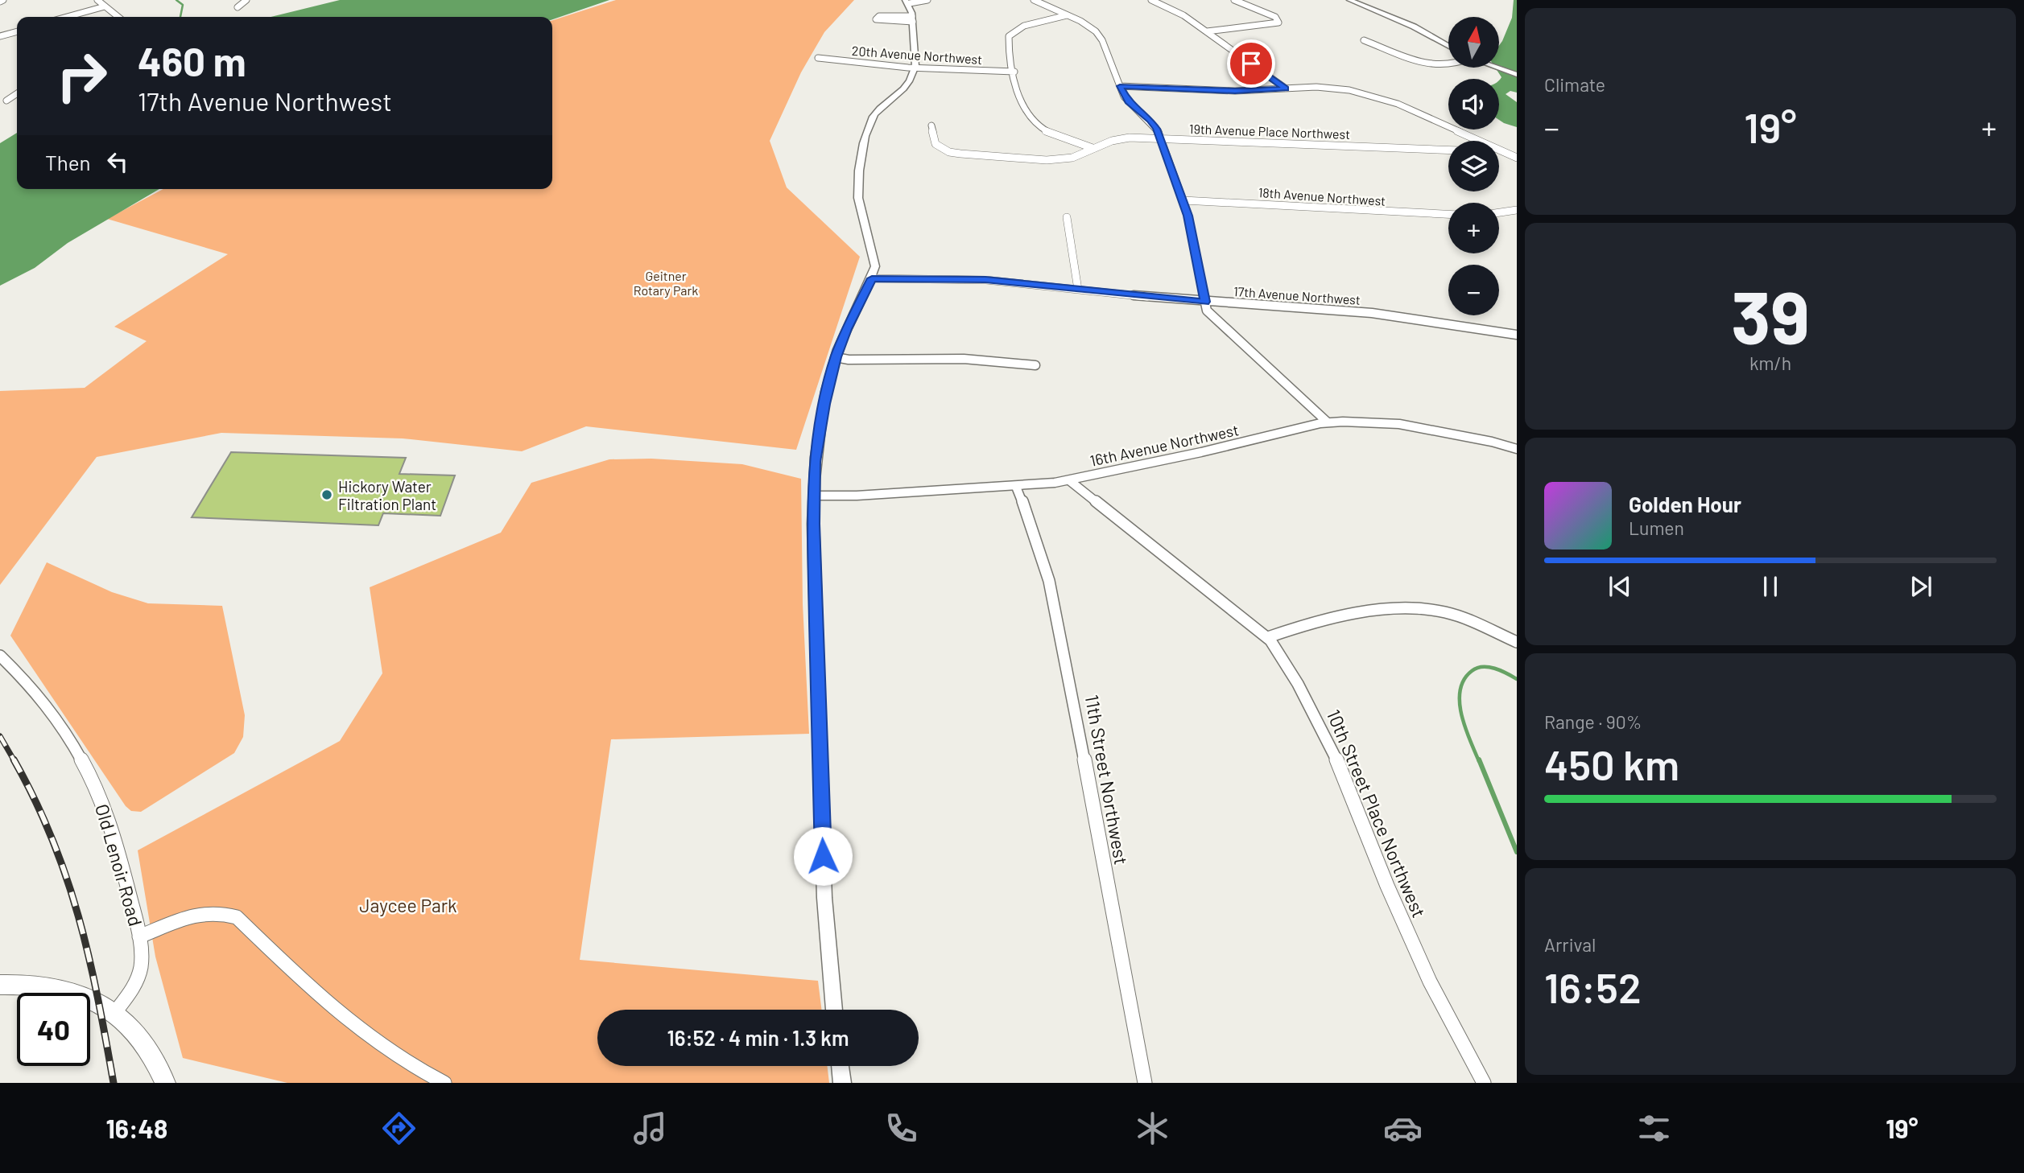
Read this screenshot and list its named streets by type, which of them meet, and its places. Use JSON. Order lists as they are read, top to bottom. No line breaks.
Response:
{"streets":{"street":["20th Avenue Northwest","19th Avenue Place Northwest","18th Avenue Northwest","17th Avenue Northwest","16th Avenue Northwest","11th Street Northwest","10th Street Place Northwest","Old Lenoir Road"]},"crossings":[["16th Avenue Northwest","11th Street Northwest"],["16th Avenue Northwest","10th Street Place Northwest"]],"parks":["Geitner Rotary Park","Jaycee Park"],"places":["Hickory Water Filtration Plant"],"north":"top","page":{"tile":["Climate",["39","km/h"],["Range · 90%","450 km"],["Arrival","16:52"]],"map_buttons":["+","−"],"turn":["460 m","17th Avenue Northwest"],"heat":["−","19°","+"],"then":"Then","song":["Golden Hour","Lumen"],"limit":"40","trip":"16:52 · 4 min · 1.3 km","tabs":["16:48","19°"]}}
